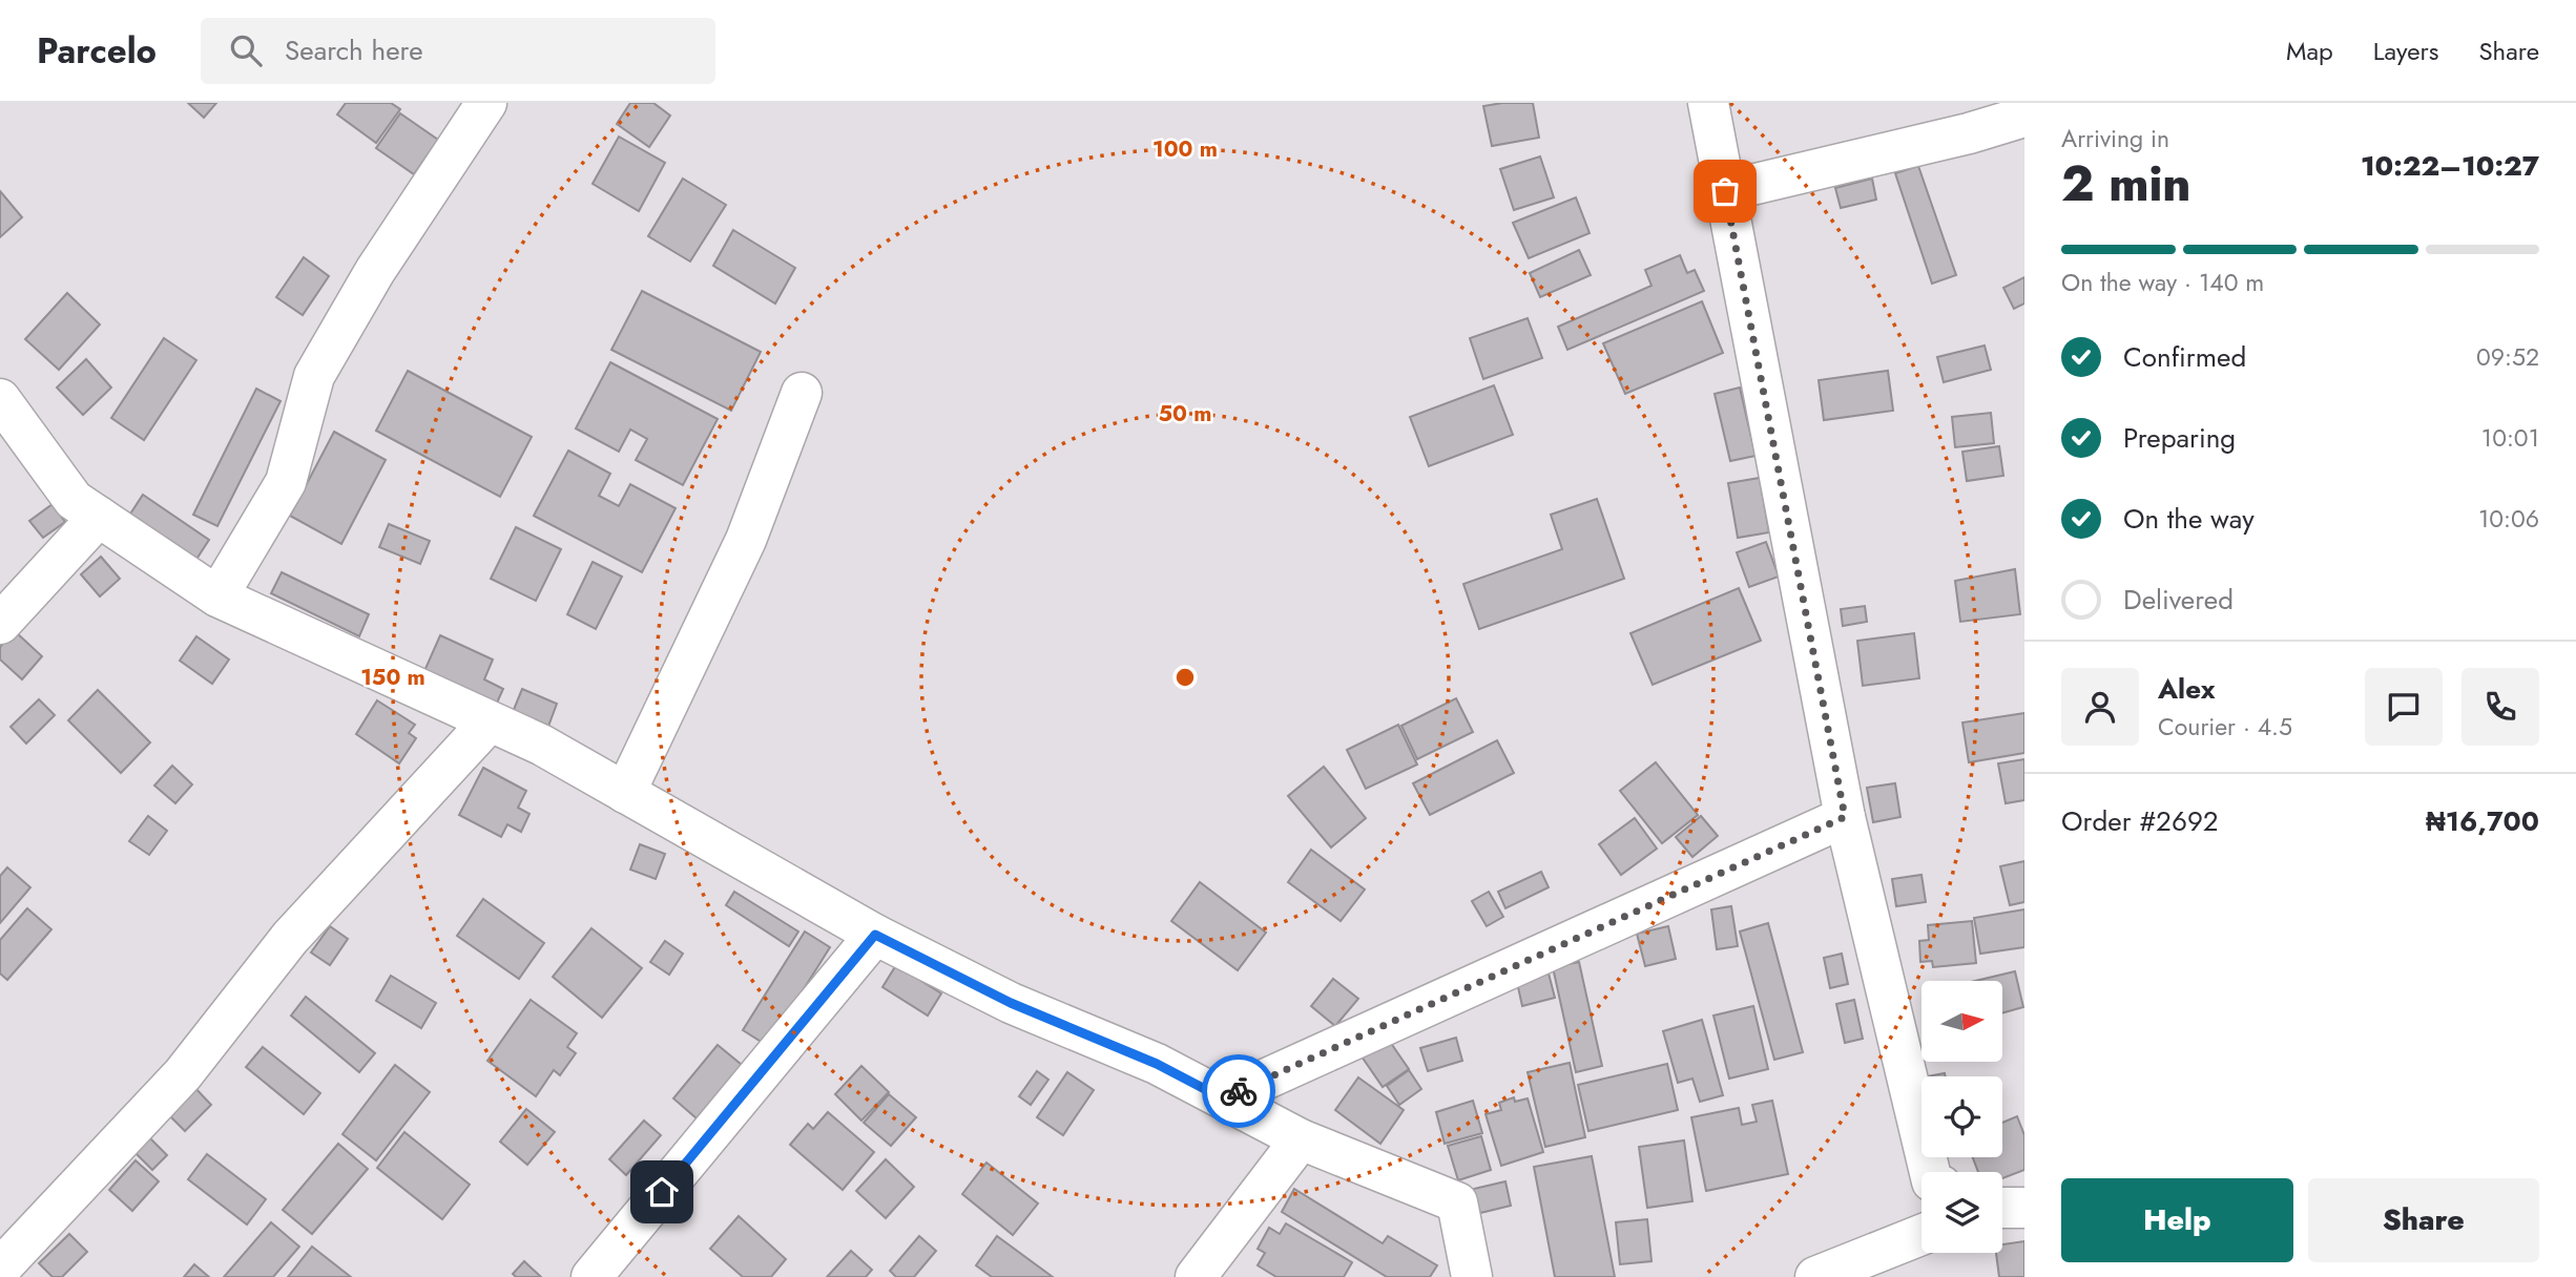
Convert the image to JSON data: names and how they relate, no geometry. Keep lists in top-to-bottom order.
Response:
{
  "north": "right",
  "page": {
    "header": "Parcelo",
    "search": "Search here",
    "nav": ["Map", "Layers", "Share"],
    "heading": ["2 min", "Arriving in", "10:22–10:27"],
    "panel": [
      "Alex",
      "Courier · 4.5",
      "Order #2692",
      "₦16,700"
    ],
    "bar": "On the way · 140 m",
    "list": [
      ["Confirmed", "09:52"],
      ["Preparing", "10:01"],
      ["On the way", "10:06"],
      "Delivered"
    ],
    "buttons": ["Help", "Share"]
  },
  "rings": ["100 m", "50 m", "150 m"]
}
